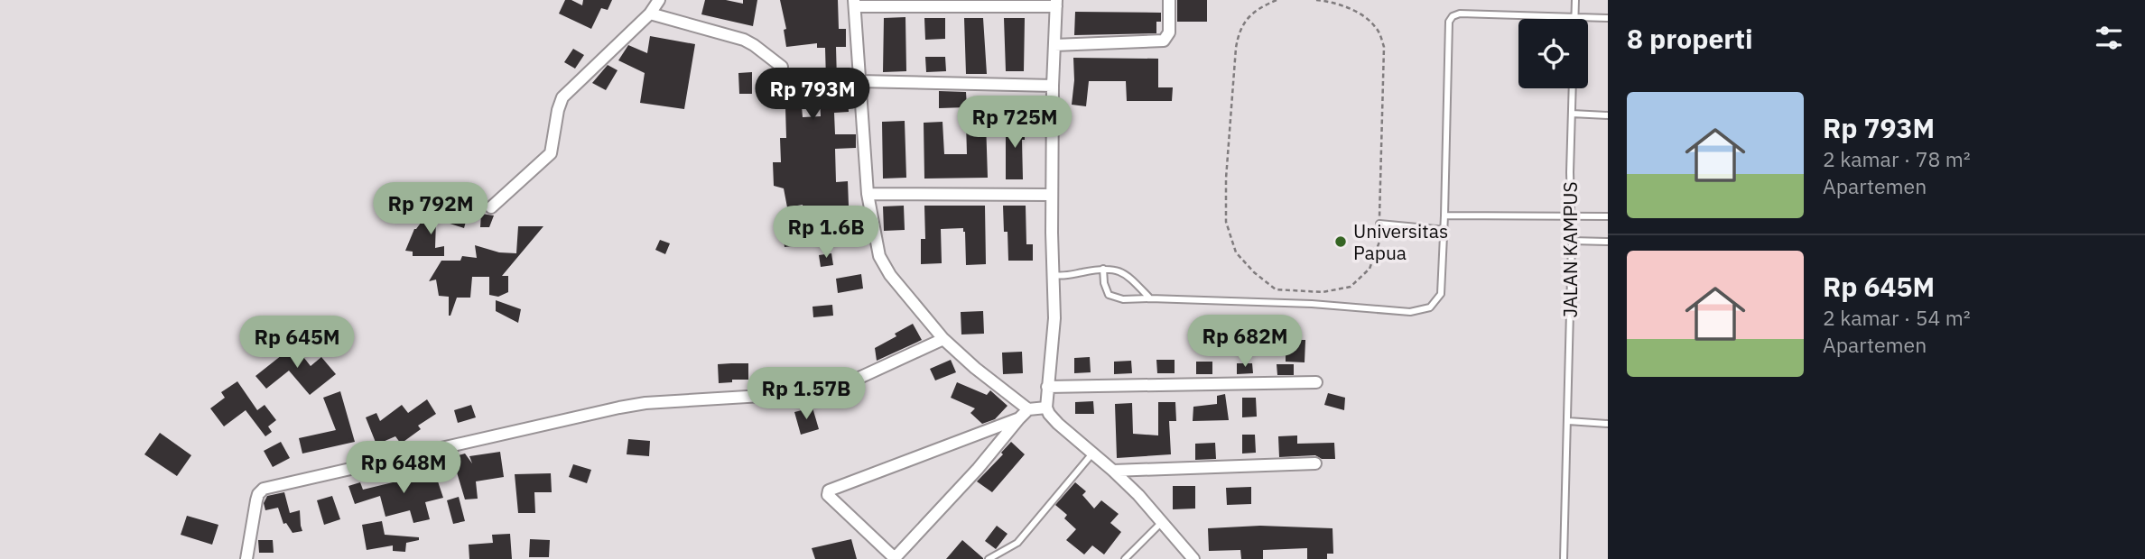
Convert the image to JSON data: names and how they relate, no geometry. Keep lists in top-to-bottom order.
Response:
{
  "streets": {
    "lane": ["JALAN KAMPUS"]
  },
  "places": ["Universitas Papua"],
  "page": {
    "heading": "8 properti",
    "price": [
      "Rp 793M",
      "Rp 725M",
      "Rp 792M",
      "Rp 1.6B",
      "Rp 682M",
      "Rp 645M",
      "Rp 1.57B",
      "Rp 648M"
    ],
    "list": [
      {
        "name": "Rp 793M",
        "note": "2 kamar · 78 m² · Apartemen"
      },
      {
        "name": "Rp 645M",
        "note": "2 kamar · 54 m² · Apartemen"
      }
    ]
  }
}
